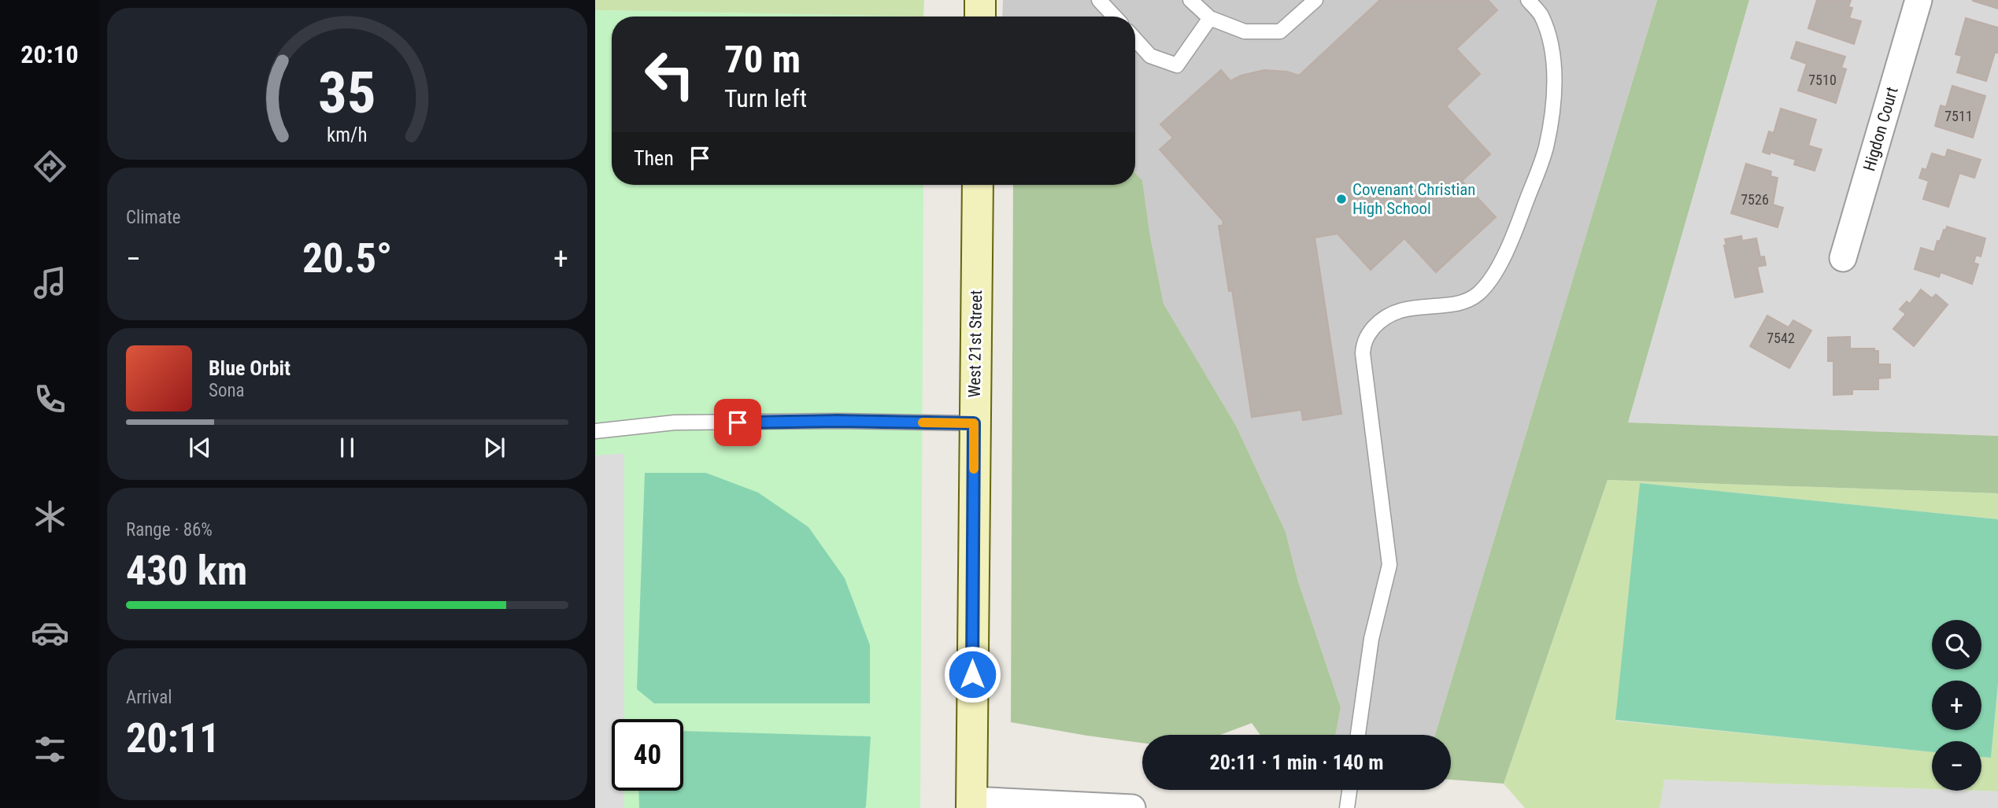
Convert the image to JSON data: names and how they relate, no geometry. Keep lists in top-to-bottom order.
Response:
{
  "streets": {
    "street": ["Higdon Court", "West 21st Street"]
  },
  "places": ["Covenant Christian High School"],
  "house_numbers": [
    "7510",
    "7511",
    "7526",
    "7542"
  ],
  "page": {
    "tabs": "20:10",
    "turn": ["70 m", "Turn left"],
    "then": "Then",
    "tile": [
      "Climate",
      ["Range · 86%", "430 km"],
      ["Arrival", "20:11"]
    ],
    "heat": ["−", "20.5°", "+"],
    "song": ["Blue Orbit", "Sona"],
    "map_buttons": ["+", "−"],
    "limit": "40",
    "trip": "20:11 · 1 min · 140 m",
    "gauge": ["35", "km/h"]
  }
}
